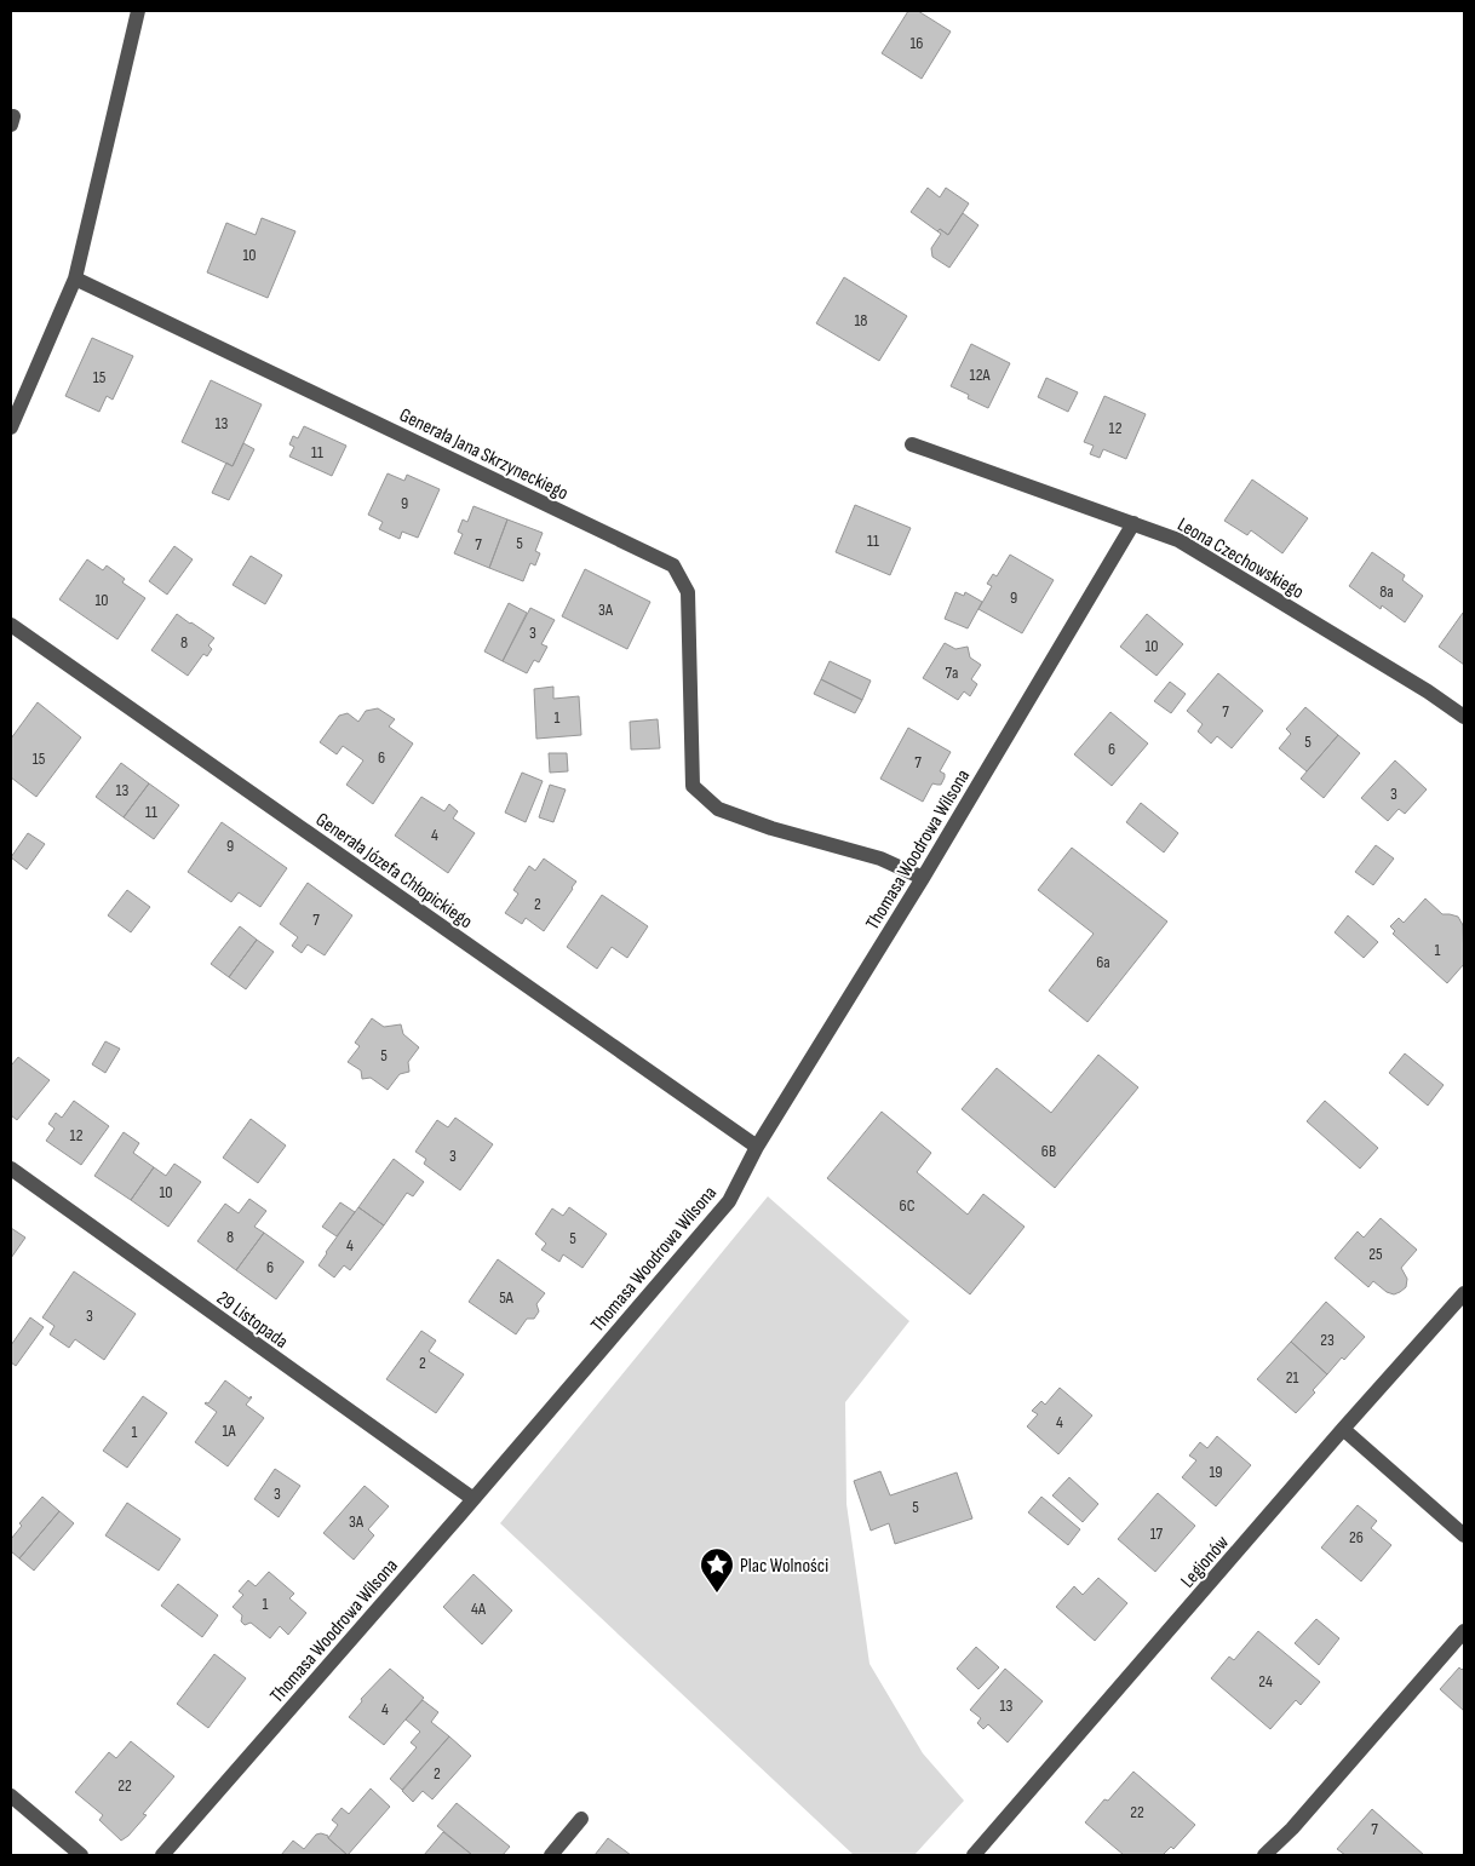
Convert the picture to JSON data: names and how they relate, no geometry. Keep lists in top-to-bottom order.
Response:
{
  "streets": {
    "street": [
      "Generała Jana Skrzyneckiego",
      "Leona Czechowskiego",
      "Thomasa Woodrowa Wilsona",
      "Generała Józefa Chłopickiego",
      "29 Listopada",
      "Legionów"
    ]
  },
  "crossings": [
    ["Generała Jana Skrzyneckiego", "Thomasa Woodrowa Wilsona"],
    ["Leona Czechowskiego", "Thomasa Woodrowa Wilsona"],
    ["Thomasa Woodrowa Wilsona", "Generała Józefa Chłopickiego"],
    ["Thomasa Woodrowa Wilsona", "29 Listopada"]
  ],
  "places": {
    "place": ["Plac Wolności"]
  },
  "house_numbers": [
    "16",
    "10",
    "18",
    "12A",
    "15",
    "13",
    "12",
    "11",
    "9",
    "11",
    "5",
    "7",
    "8a",
    "9",
    "10",
    "3A",
    "3",
    "8",
    "10",
    "7a",
    "7",
    "1",
    "5",
    "6",
    "6",
    "15",
    "7",
    "13",
    "3",
    "11",
    "4",
    "9",
    "2",
    "7",
    "1",
    "6a",
    "5",
    "12",
    "6B",
    "3",
    "10",
    "6C",
    "8",
    "5",
    "4",
    "25",
    "6",
    "5A",
    "3",
    "23",
    "2",
    "21",
    "4",
    "1A",
    "1",
    "19",
    "3",
    "5",
    "3A",
    "17",
    "26",
    "1",
    "4A",
    "24",
    "13",
    "4",
    "2",
    "22",
    "22",
    "7"
  ]
}
